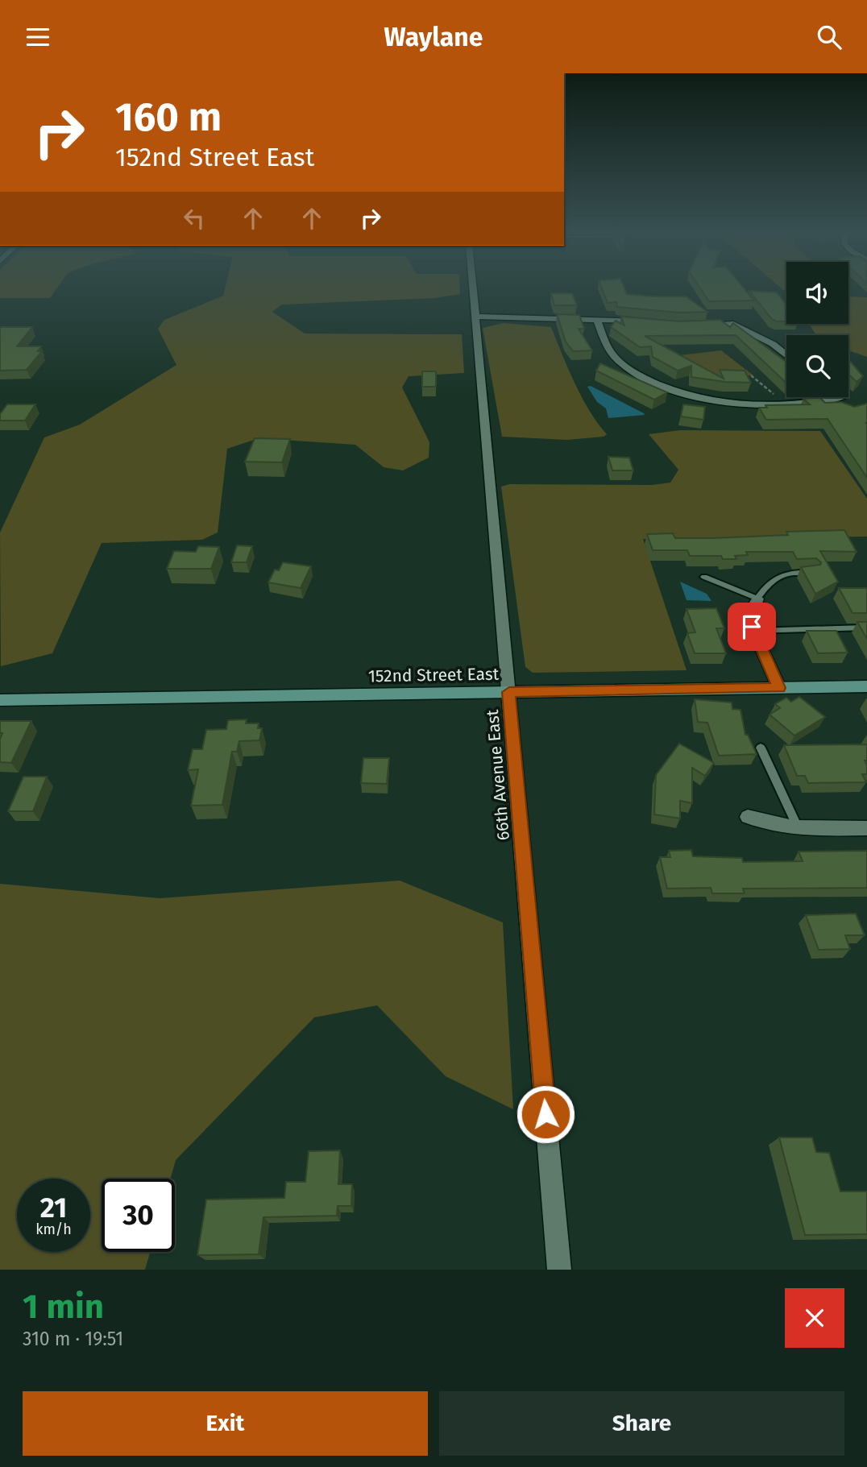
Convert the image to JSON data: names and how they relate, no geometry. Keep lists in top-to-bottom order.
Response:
{
  "streets": {
    "street": ["152nd Street East", "66th Avenue East"]
  },
  "crossings": [
    ["152nd Street East", "66th Avenue East"]
  ],
  "page": {
    "header": "Waylane",
    "turn": ["160 m", "152nd Street East"],
    "speed": "21 km/h",
    "limit": "30",
    "heading": ["1 min", "310 m · 19:51"],
    "buttons": ["Exit", "Share"]
  }
}
